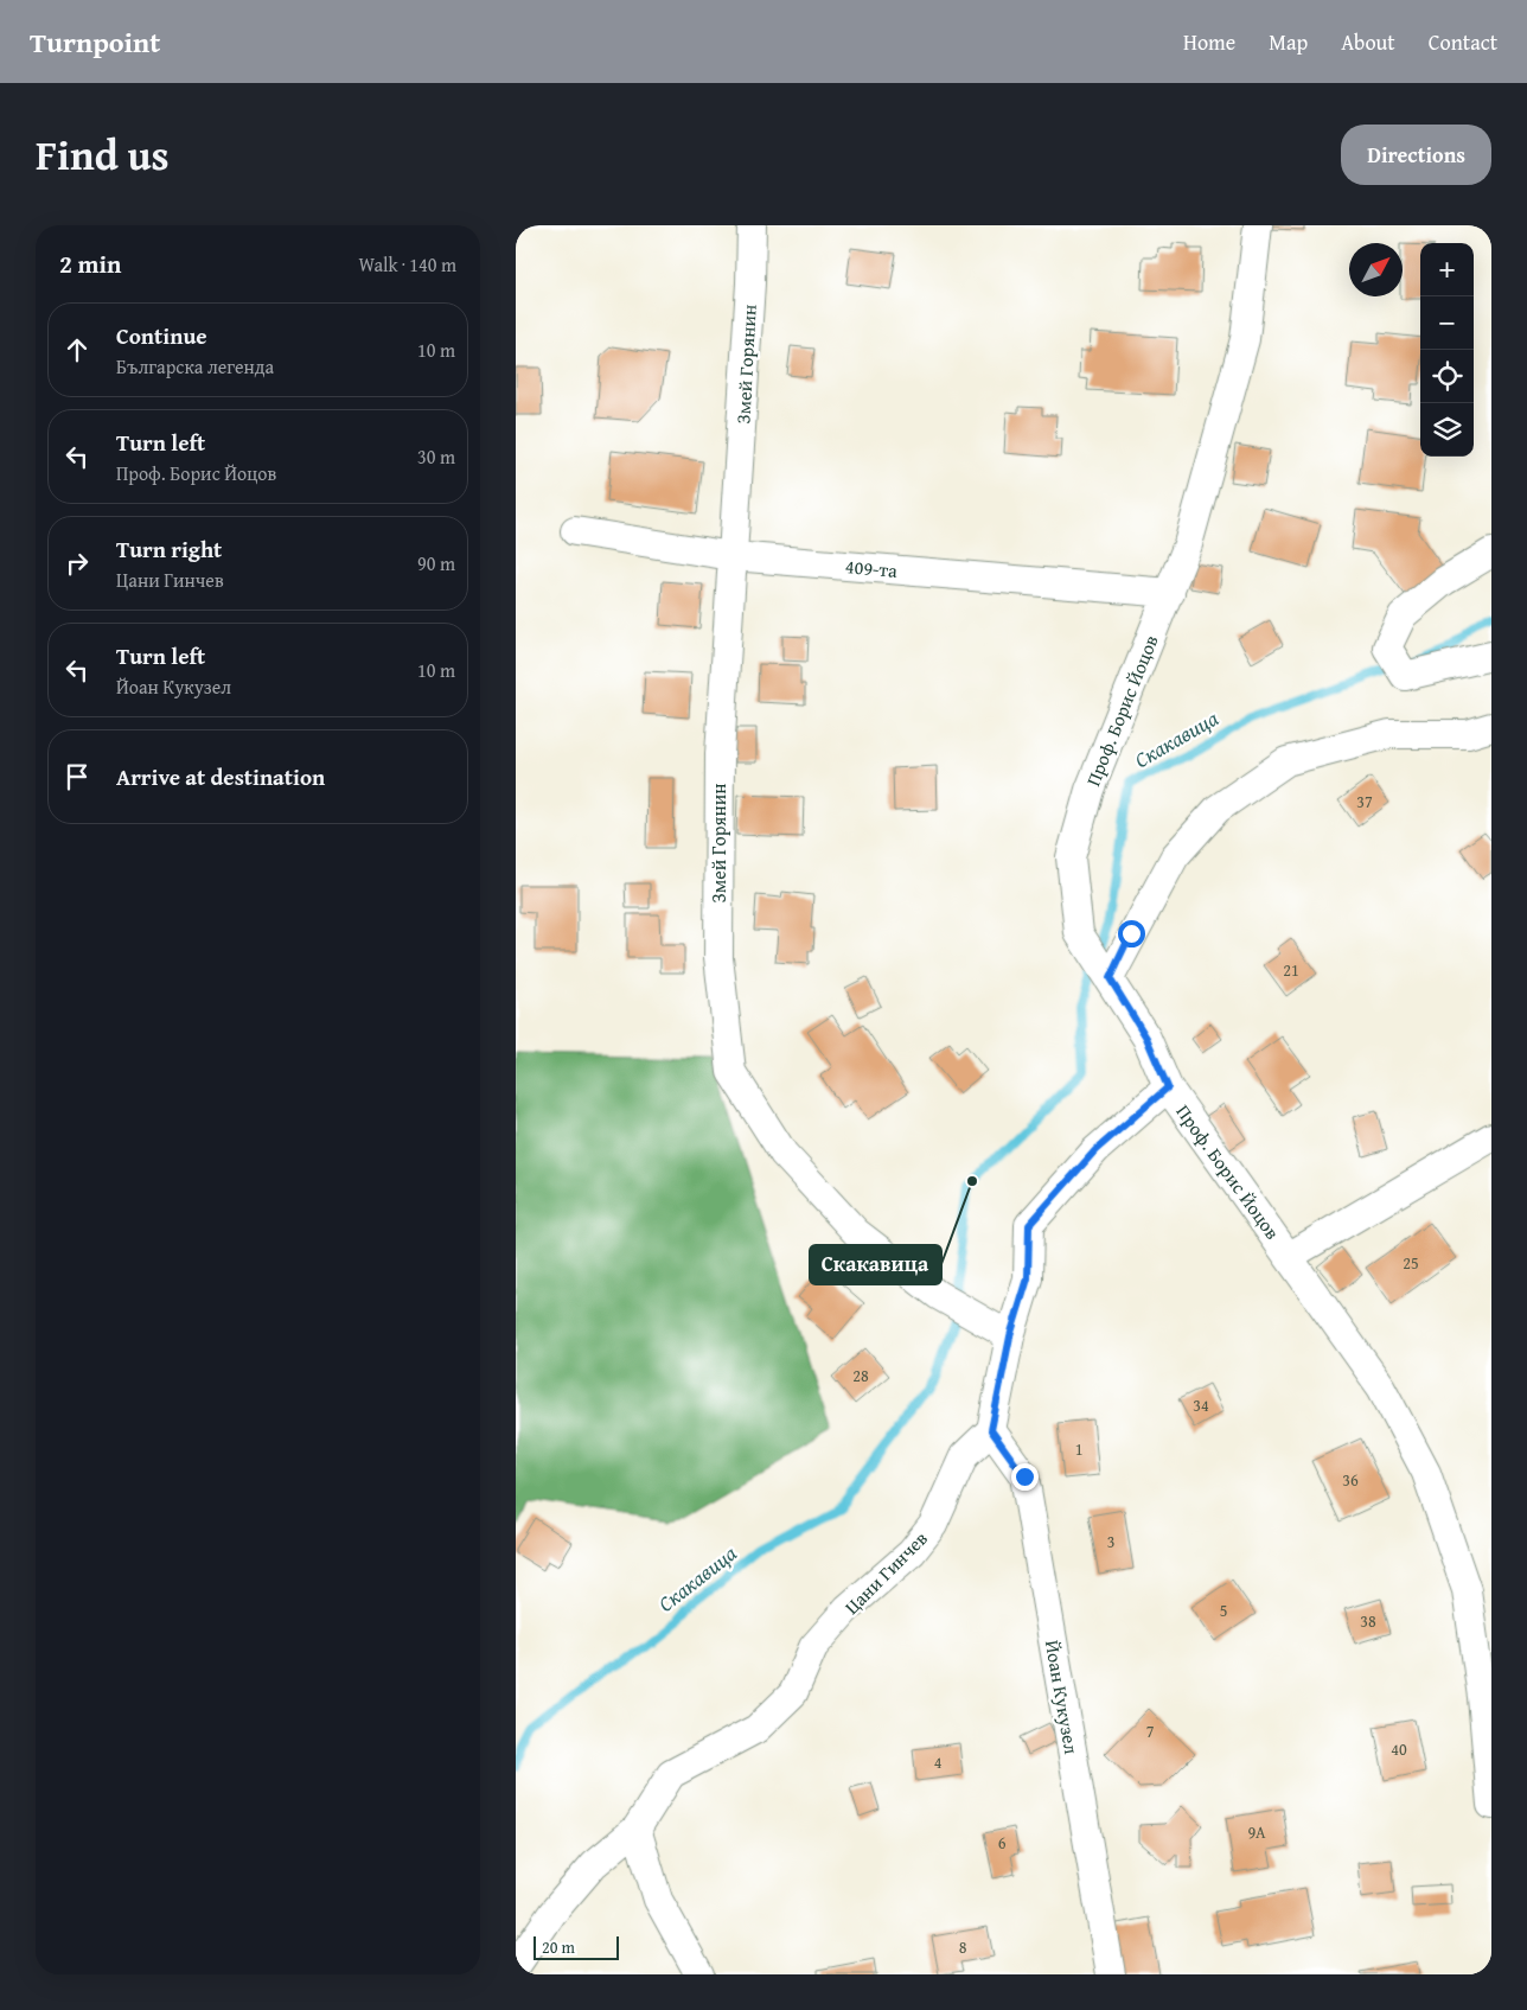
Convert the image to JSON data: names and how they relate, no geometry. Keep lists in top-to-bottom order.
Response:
{
  "streets": {
    "street": [
      "Змей Горянин",
      "409-та",
      "Проф. Борис Йоцов",
      "Цани Гинчев",
      "Йоан Кукузел"
    ]
  },
  "crossings": [
    ["Змей Горянин", "409-та"],
    ["409-та", "Проф. Борис Йоцов"],
    ["Цани Гинчев", "Йоан Кукузел"]
  ],
  "water": ["Скакавица"],
  "places": ["Скакавица"],
  "house_numbers": [
    "37",
    "21",
    "25",
    "28",
    "34",
    "1",
    "36",
    "3",
    "5",
    "38",
    "7",
    "40",
    "4",
    "9А",
    "6",
    "8"
  ],
  "scale_bar": "20 m",
  "north": "top right",
  "page": {
    "header": "Turnpoint",
    "nav": [
      "Home",
      "Map",
      "About",
      "Contact"
    ],
    "title": "Find us",
    "buttons": "Directions",
    "heading": ["2 min", "Walk · 140 m"],
    "map_buttons": ["+", "−"],
    "list": [
      ["Continue", "Българска легенда", "10 m"],
      ["Turn left", "Проф. Борис Йоцов", "30 m"],
      ["Turn right", "Цани Гинчев", "90 m"],
      ["Turn left", "Йоан Кукузел", "10 m"],
      "Arrive at destination"
    ],
    "scale": "20 m"
  }
}
